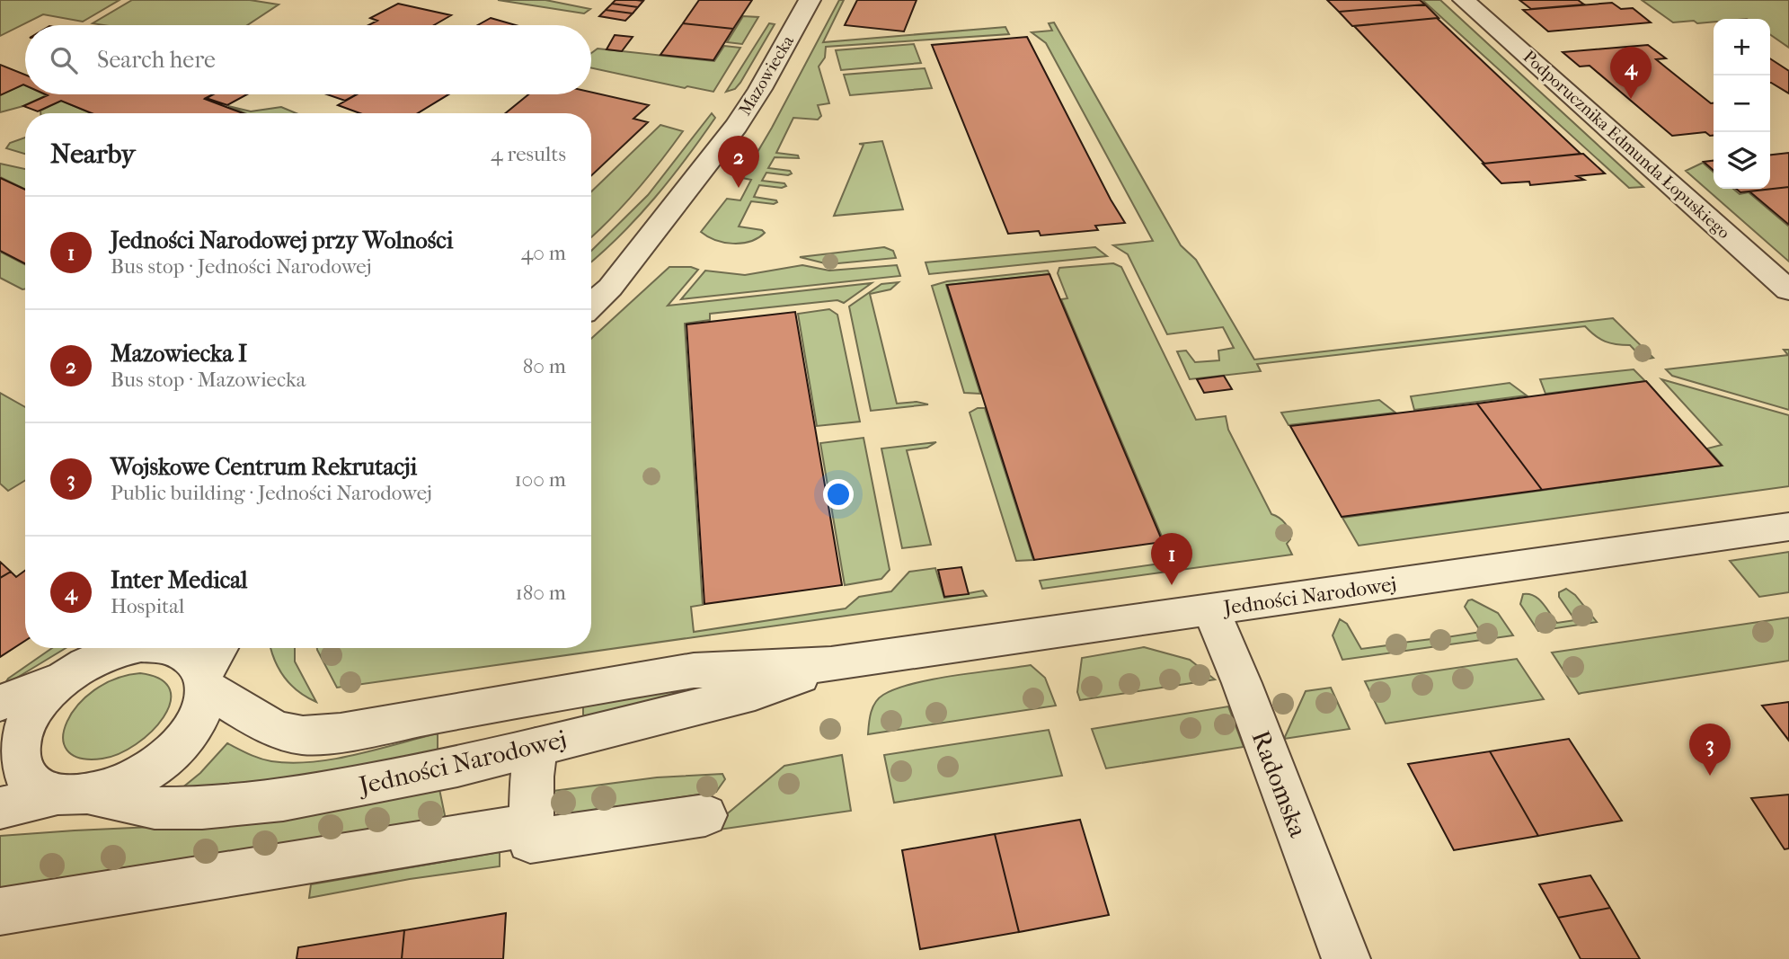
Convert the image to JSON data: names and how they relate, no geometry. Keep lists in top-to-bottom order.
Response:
{
  "streets": {
    "street": [
      "Mazowiecka",
      "Podporucznika Edmunda Łopuskiego",
      "Jedności Narodowej",
      "Radomska"
    ]
  },
  "crossings": [
    ["Jedności Narodowej", "Radomska"]
  ],
  "page": {
    "map_buttons": ["+", "−"],
    "search": "Search here",
    "pins": [
      "4",
      "2",
      "1",
      "3"
    ],
    "heading": ["Nearby", "4 results"],
    "list": [
      {
        "mark": "1",
        "name": "Jedności Narodowej przy Wolności",
        "note": "Bus stop · Jedności Narodowej",
        "value": "40 m"
      },
      {
        "mark": "2",
        "name": "Mazowiecka I",
        "note": "Bus stop · Mazowiecka",
        "value": "80 m"
      },
      {
        "mark": "3",
        "name": "Wojskowe Centrum Rekrutacji",
        "note": "Public building · Jedności Narodowej",
        "value": "100 m"
      },
      {
        "mark": "4",
        "name": "Inter Medical",
        "note": "Hospital",
        "value": "180 m"
      }
    ]
  }
}
